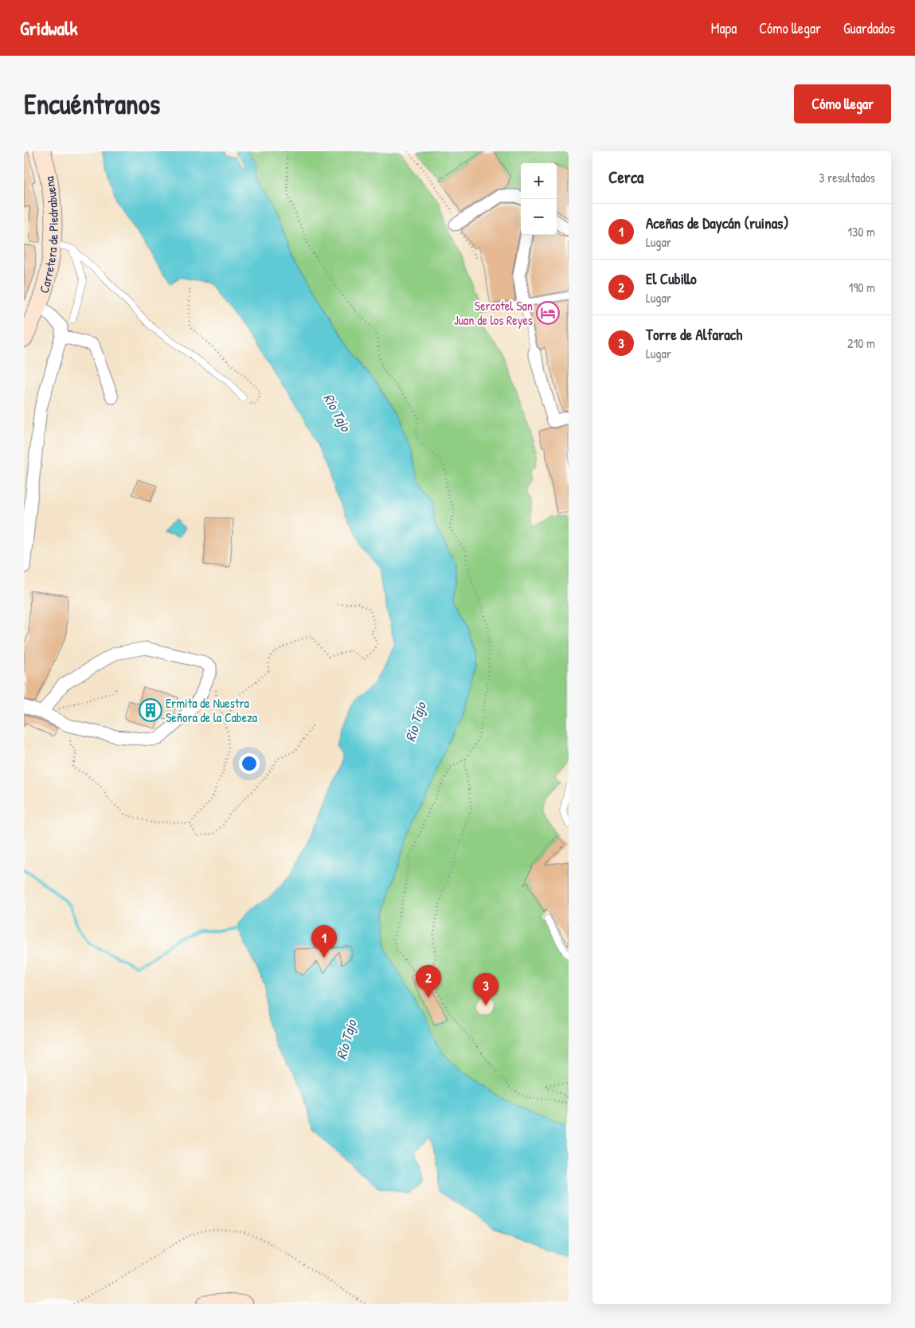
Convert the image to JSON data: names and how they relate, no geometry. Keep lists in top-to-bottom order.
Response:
{
  "streets": {
    "main road": ["Carretera de Piedrabuena"]
  },
  "water": ["Río Tajo"],
  "places": {
    "hotel": ["Sercotel San Juan de los Reyes"],
    "building": ["Ermita de Nuestra Señora de la Cabeza"]
  },
  "page": {
    "header": "Gridwalk",
    "nav": ["Mapa", "Cómo llegar", "Guardados"],
    "buttons": "Cómo llegar",
    "title": "Encuéntranos",
    "heading": ["Cerca", "3 resultados"],
    "map_buttons": ["+", "−"],
    "list": [
      {
        "mark": "1",
        "name": "Aceñas de Daycán (ruinas)",
        "note": "Lugar",
        "value": "130 m"
      },
      {
        "mark": "2",
        "name": "El Cubillo",
        "note": "Lugar",
        "value": "190 m"
      },
      {
        "mark": "3",
        "name": "Torre de Alfarach",
        "note": "Lugar",
        "value": "210 m"
      }
    ],
    "pins": ["1", "2", "3"]
  }
}
